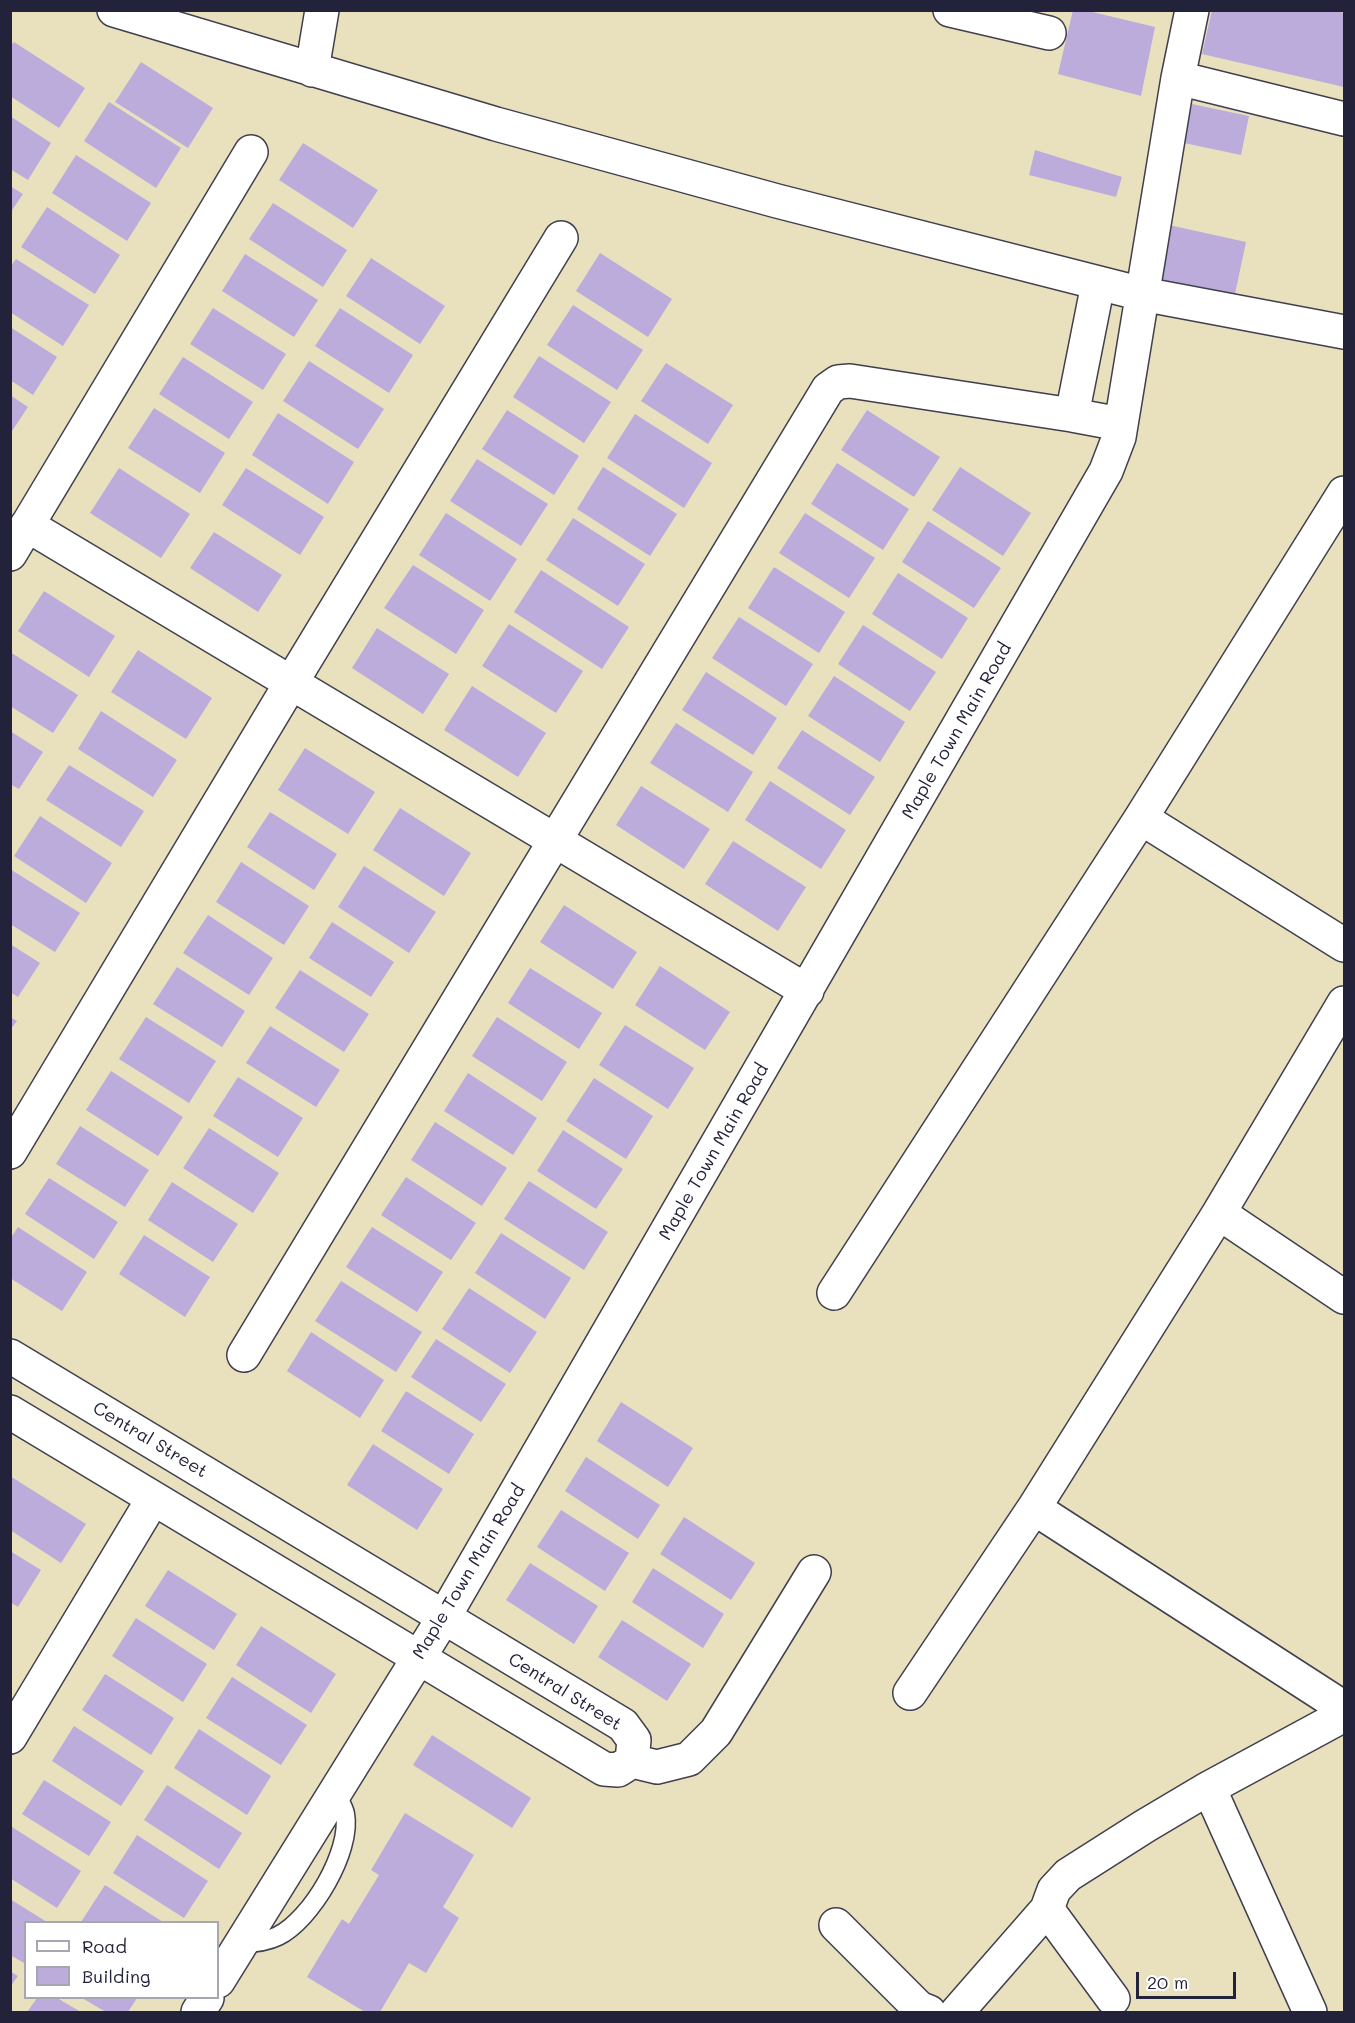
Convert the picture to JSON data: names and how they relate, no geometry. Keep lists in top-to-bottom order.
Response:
{
  "streets": {
    "street": ["Maple Town Main Road", "Central Street"]
  },
  "crossings": [
    ["Maple Town Main Road", "Central Street"]
  ],
  "legend": ["Road", "Building"],
  "scale_bar": "20 m"
}
